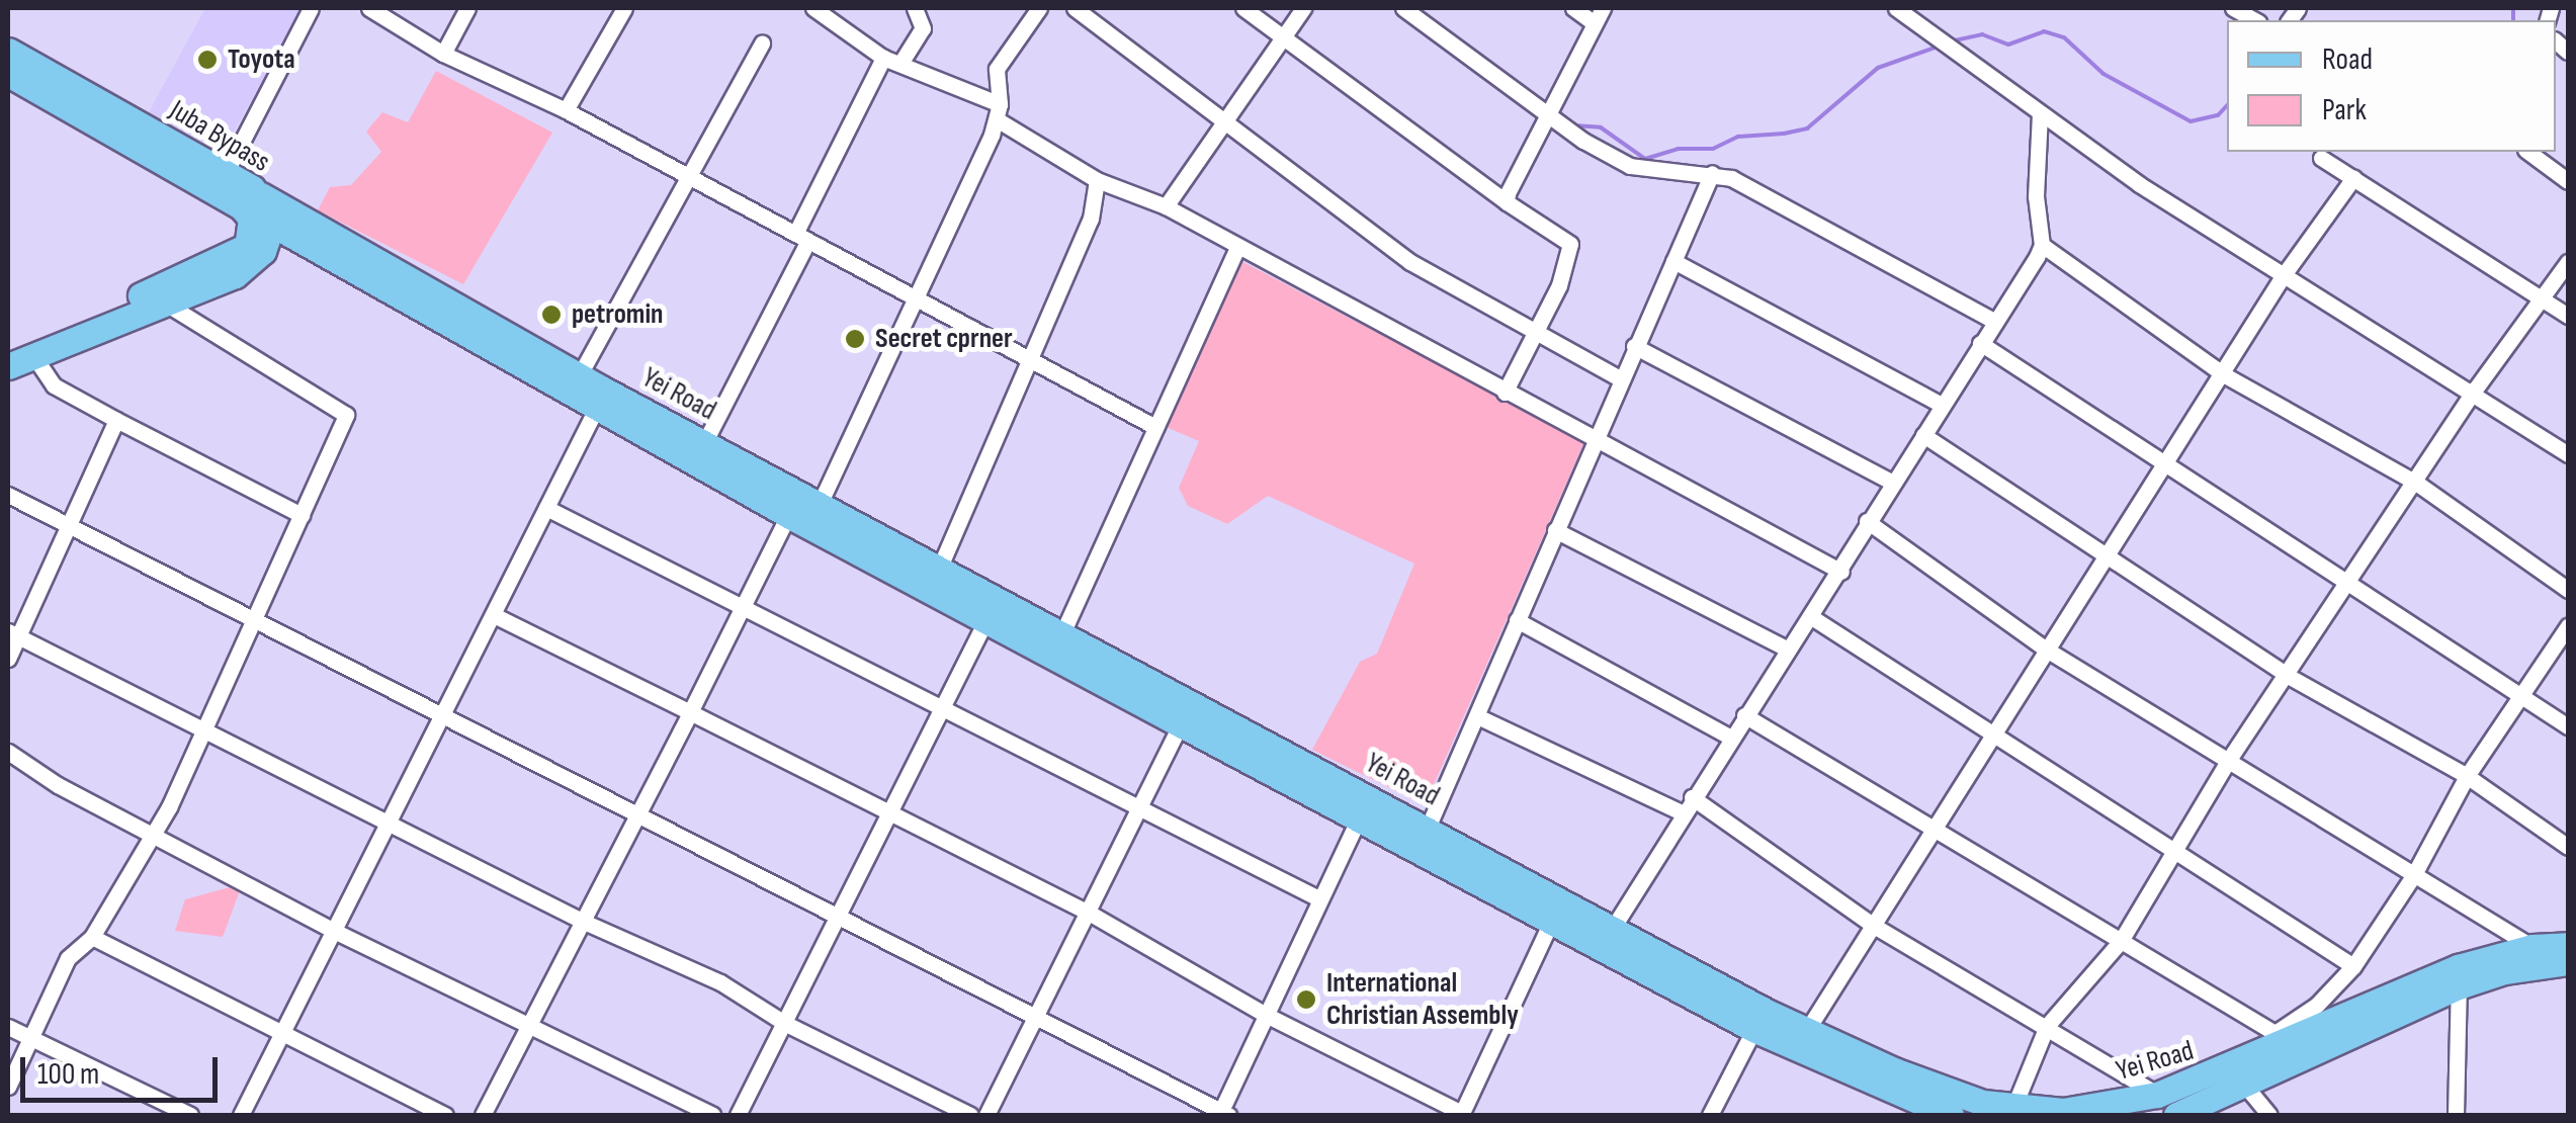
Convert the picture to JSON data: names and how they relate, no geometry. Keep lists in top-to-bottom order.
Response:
{
  "streets": {
    "main road": ["Juba Bypass", "Yei Road"]
  },
  "crossings": [
    ["Juba Bypass", "Yei Road"]
  ],
  "places": [
    "Toyota",
    "petromin",
    "Secret cprner",
    "International Christian Assembly"
  ],
  "legend": ["Road", "Park"],
  "scale_bar": "100 m"
}
